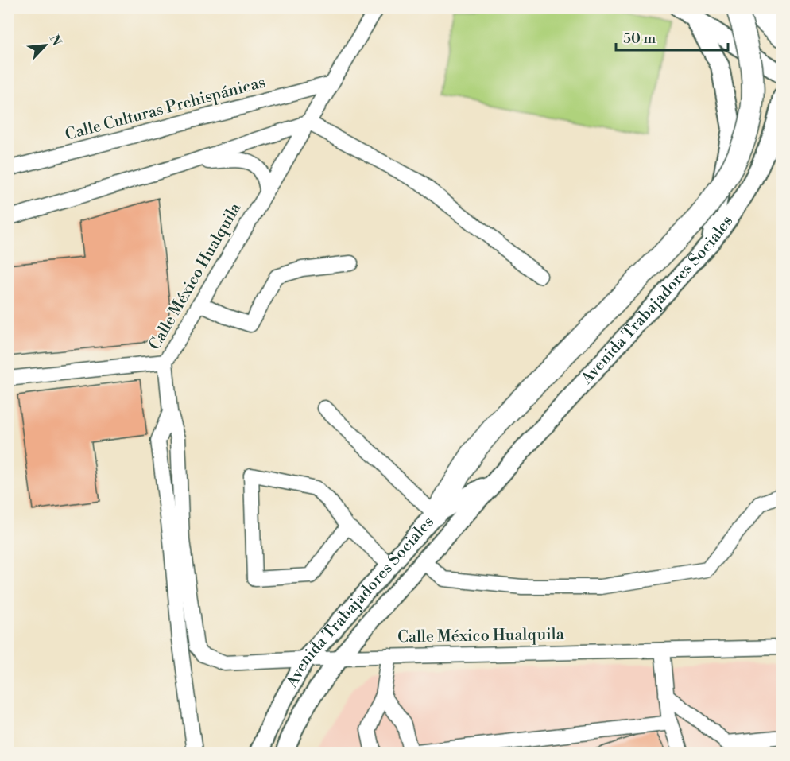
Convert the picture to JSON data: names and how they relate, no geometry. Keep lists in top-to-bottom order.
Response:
{
  "streets": {
    "main road": ["Avenida Trabajadores Sociales"],
    "street": ["Calle Culturas Prehispánicas", "Calle México Hualquila"]
  },
  "crossings": [
    ["Calle Culturas Prehispánicas", "Calle México Hualquila"],
    ["Calle México Hualquila", "Avenida Trabajadores Sociales"]
  ],
  "scale_bar": "50 m",
  "north": "top right"
}
